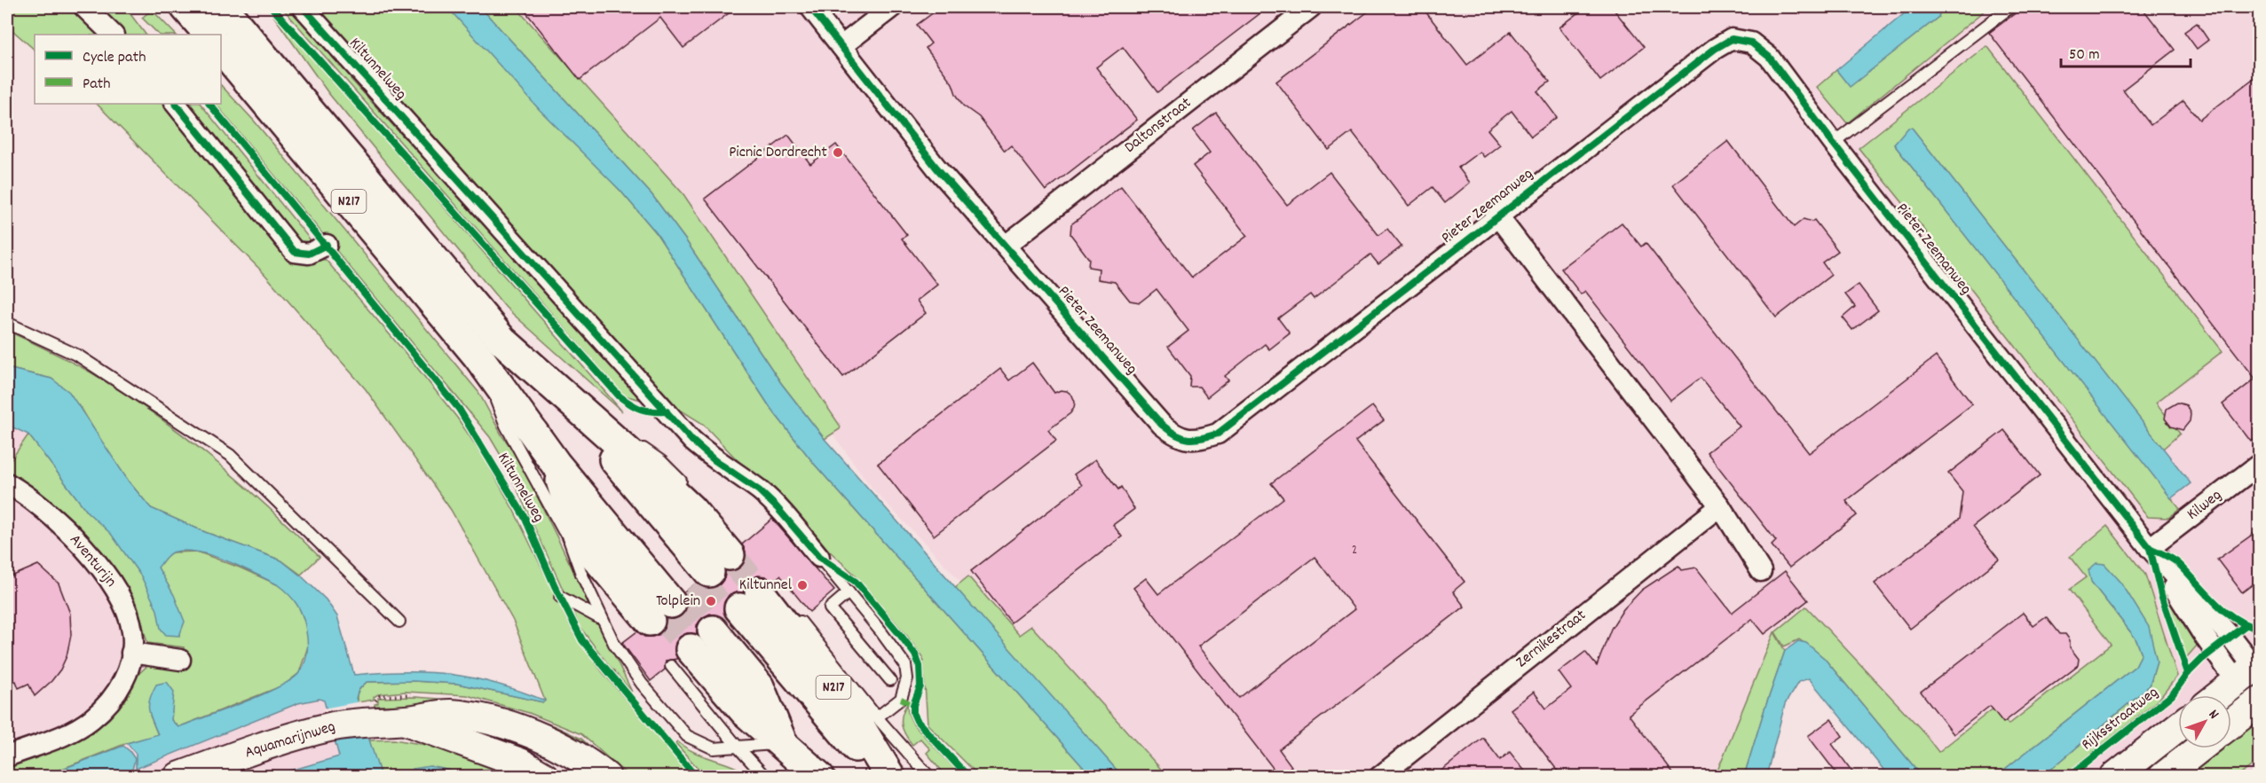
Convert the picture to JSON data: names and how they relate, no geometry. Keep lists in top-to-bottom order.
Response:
{
  "streets": {
    "main road": ["Kiltunnelweg", "N217"],
    "street": [
      "Daltonstraat",
      "Pieter Zeemanweg",
      "Kilweg",
      "Aventurijn",
      "Zernikestraat",
      "Aquamarijnweg"
    ],
    "cycle path": ["Rijksstraatweg"]
  },
  "crossings": [
    ["Kiltunnelweg", "N217"],
    ["Daltonstraat", "Pieter Zeemanweg"],
    ["Pieter Zeemanweg", "Kilweg"]
  ],
  "places": ["Picnic Dordrecht", "Kiltunnel", "Tolplein"],
  "house_numbers": ["2"],
  "legend": ["Cycle path", "Path"],
  "scale_bar": "50 m",
  "north": "top right"
}
